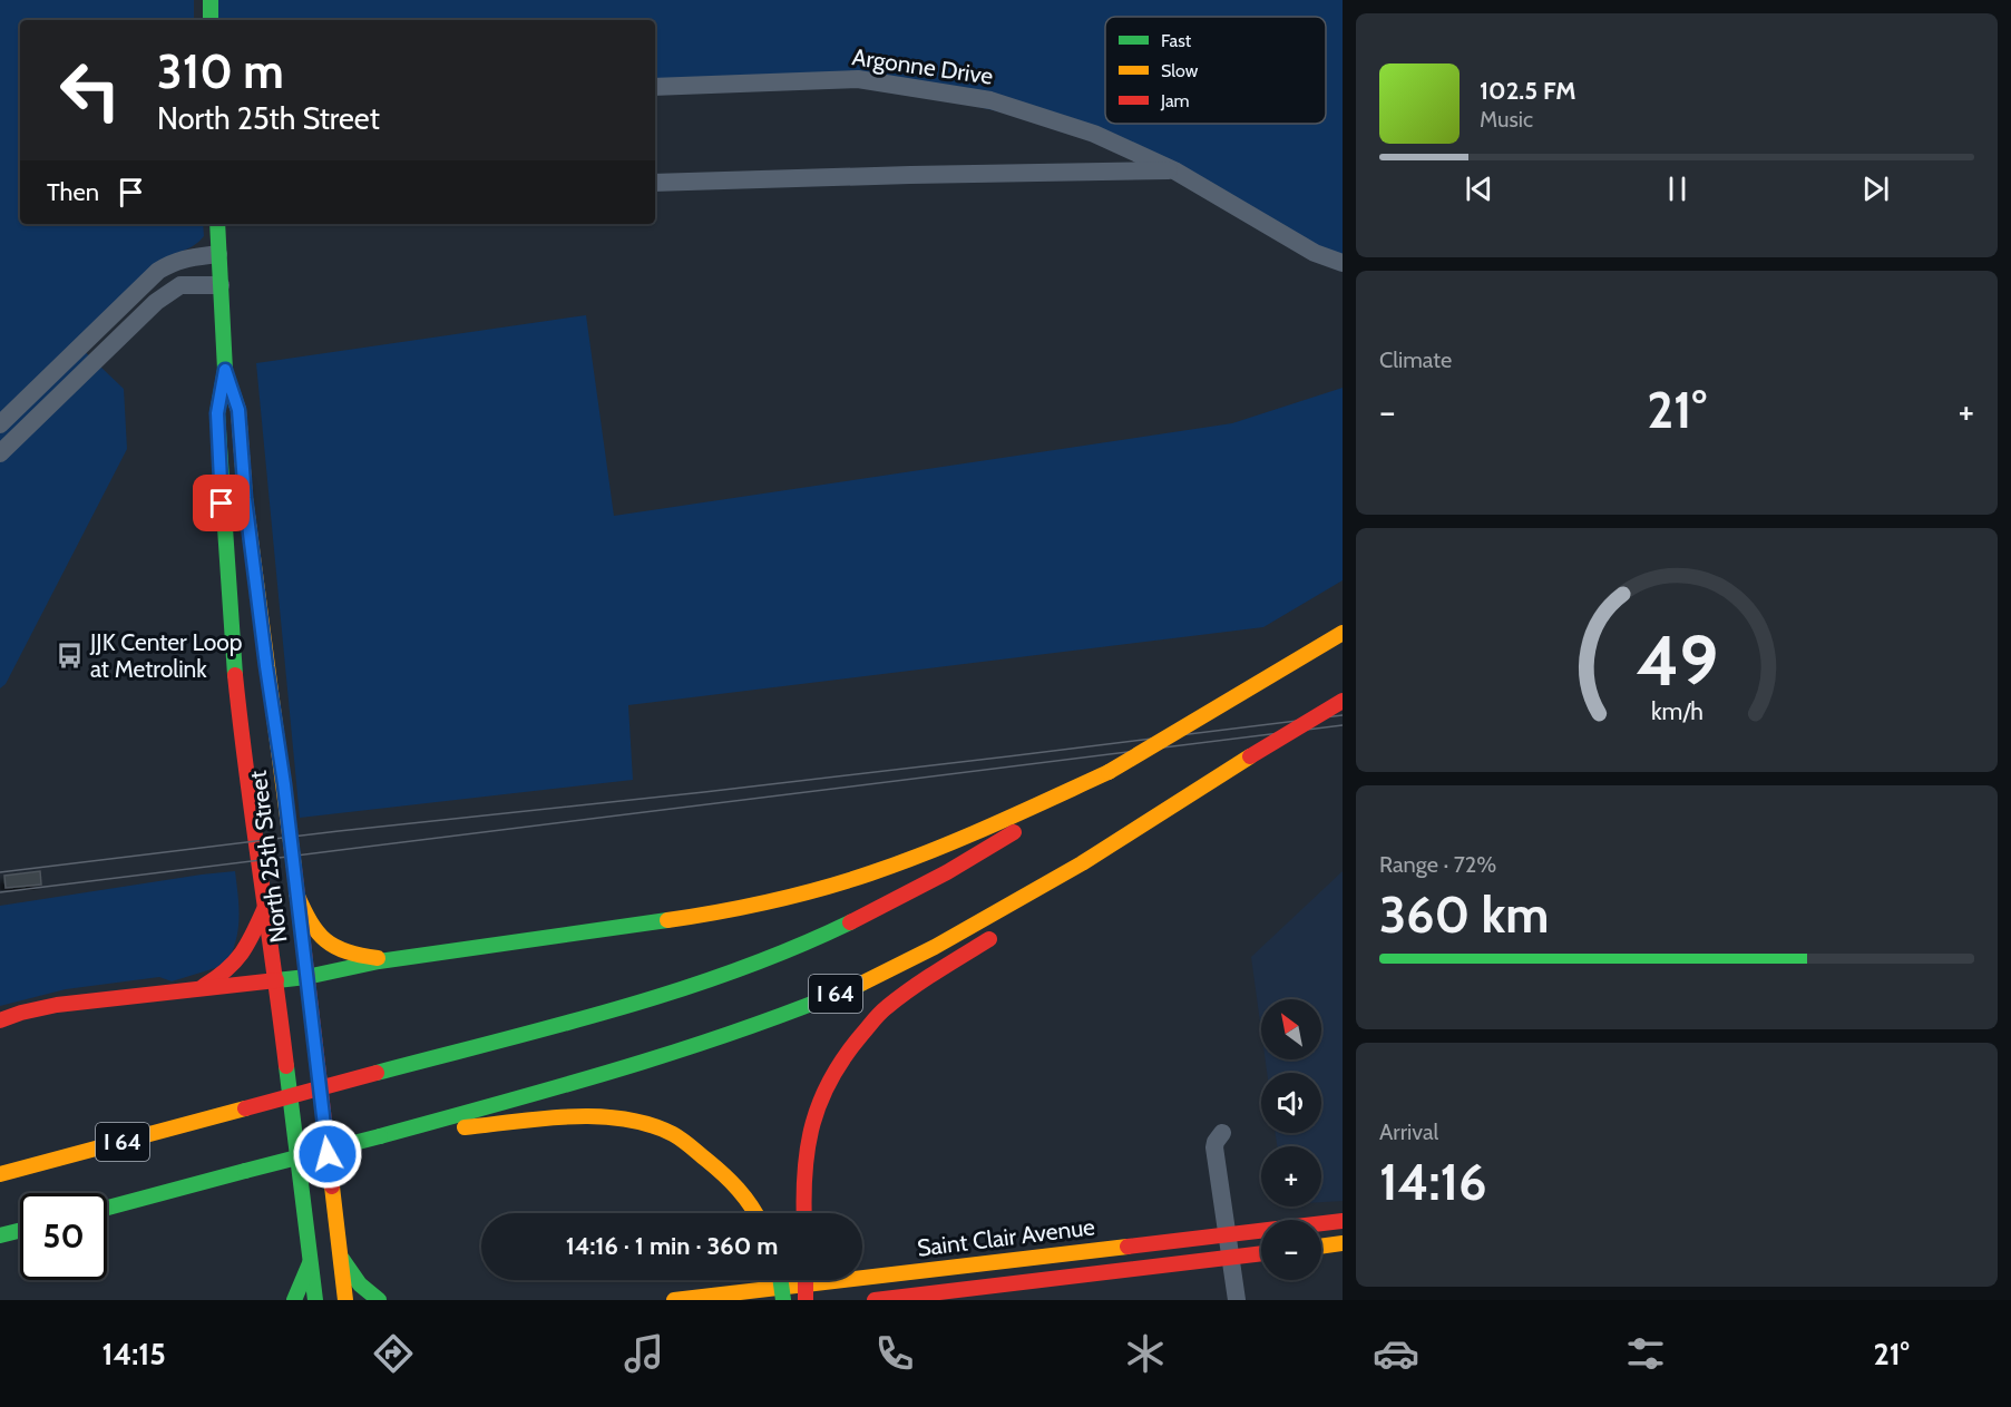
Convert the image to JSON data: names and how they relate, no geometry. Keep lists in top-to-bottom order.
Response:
{
  "streets": {
    "main road": ["North 25th Street", "I 64", "Saint Clair Avenue"],
    "street": ["Argonne Drive"]
  },
  "places": {
    "bus stop": ["JJK Center Loop at Metrolink"]
  },
  "legend": ["Fast", "Slow", "Jam"],
  "north": "top left",
  "page": {
    "turn": ["310 m", "North 25th Street"],
    "song": ["102.5 FM", "Music"],
    "then": "Then",
    "tile": [
      "Climate",
      ["Range · 72%", "360 km"],
      ["Arrival", "14:16"]
    ],
    "heat": ["−", "21°", "+"],
    "map_buttons": ["+", "−"],
    "limit": "50",
    "trip": "14:16 · 1 min · 360 m",
    "tabs": ["14:15", "21°"],
    "gauge": ["49", "km/h"]
  }
}
